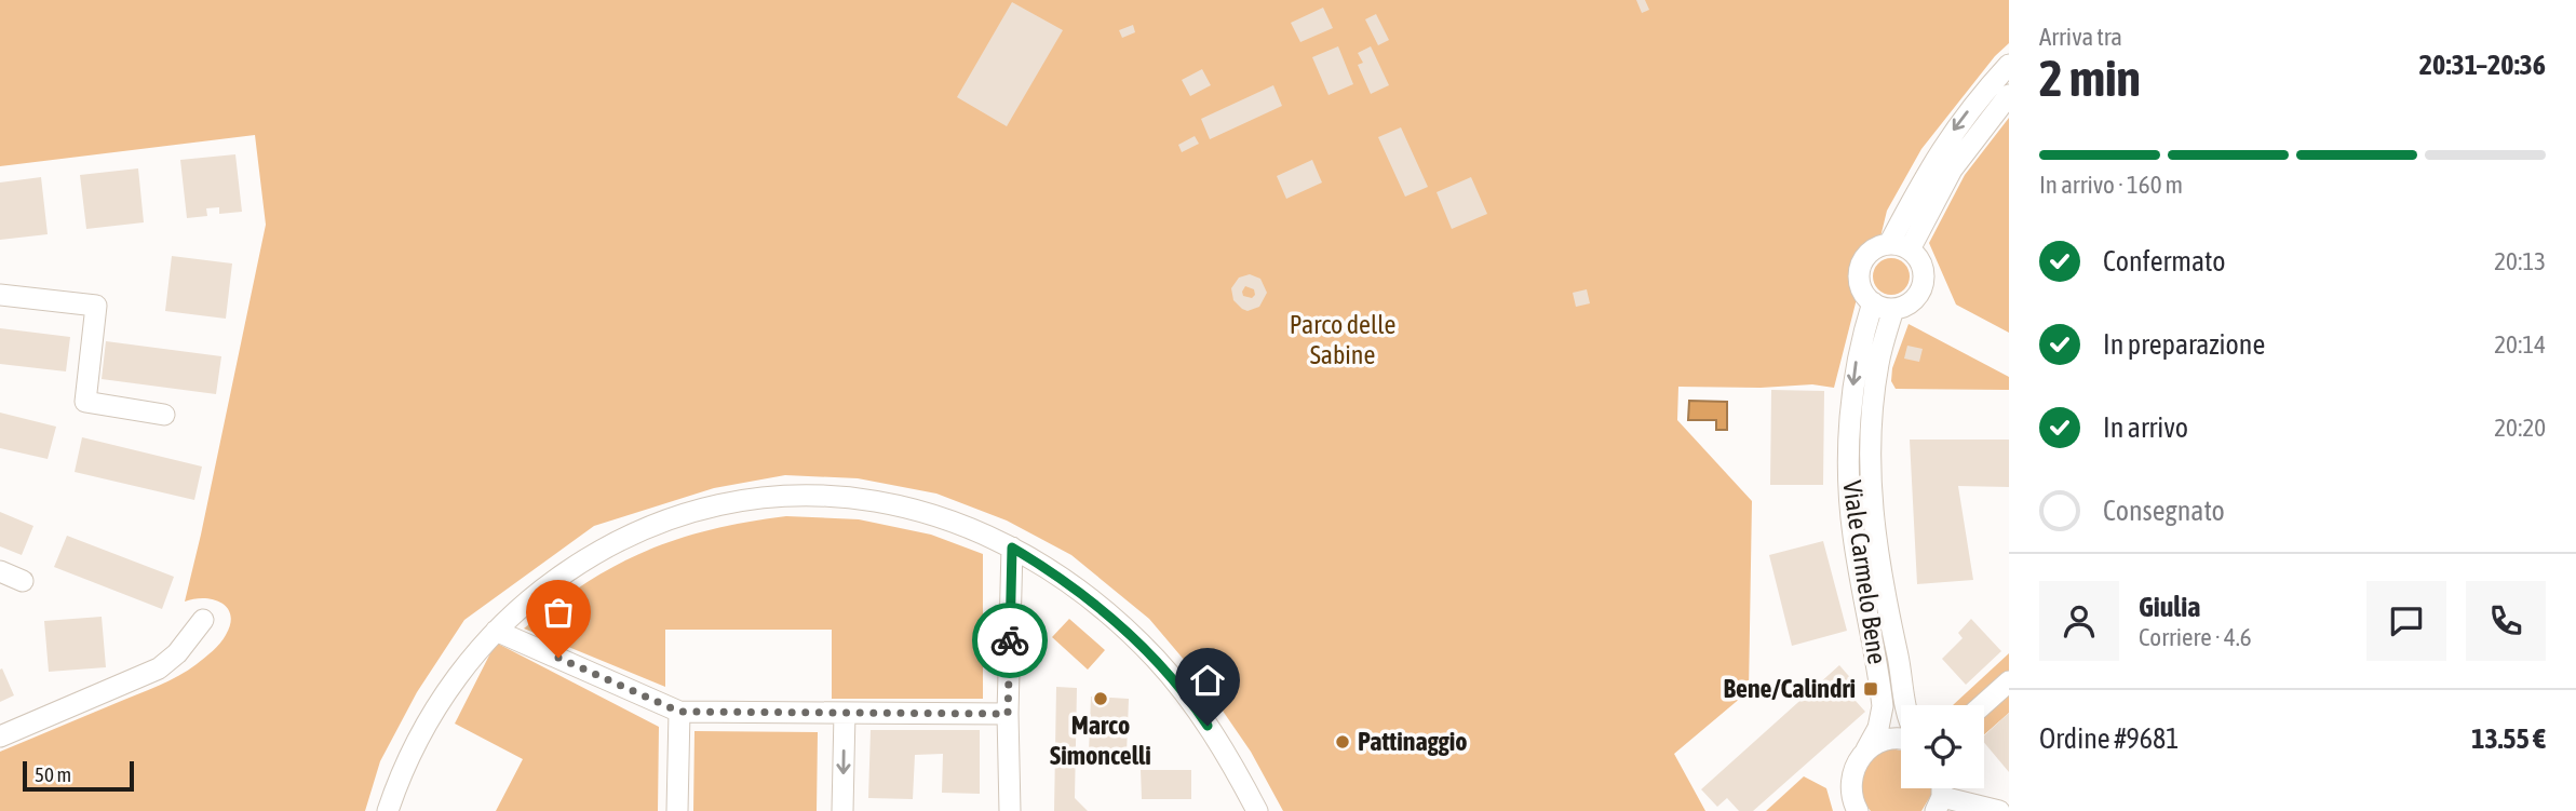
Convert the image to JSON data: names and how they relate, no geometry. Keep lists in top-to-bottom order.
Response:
{
  "streets": {
    "street": ["Viale Carmelo Bene"]
  },
  "parks": ["Parco delle Sabine"],
  "places": {
    "transit": ["Bene/Calindri"],
    "other": ["Marco Simoncelli", "Pattinaggio"]
  },
  "scale_bar": "50 m",
  "page": {
    "heading": ["2 min", "Arriva tra", "20:31–20:36"],
    "panel": [
      "Giulia",
      "Corriere · 4.6",
      "Ordine #9681",
      "13.55 €"
    ],
    "bar": "In arrivo · 160 m",
    "list": [
      ["Confermato", "20:13"],
      ["In preparazione", "20:14"],
      ["In arrivo", "20:20"],
      "Consegnato"
    ],
    "scale": "50 m"
  }
}
